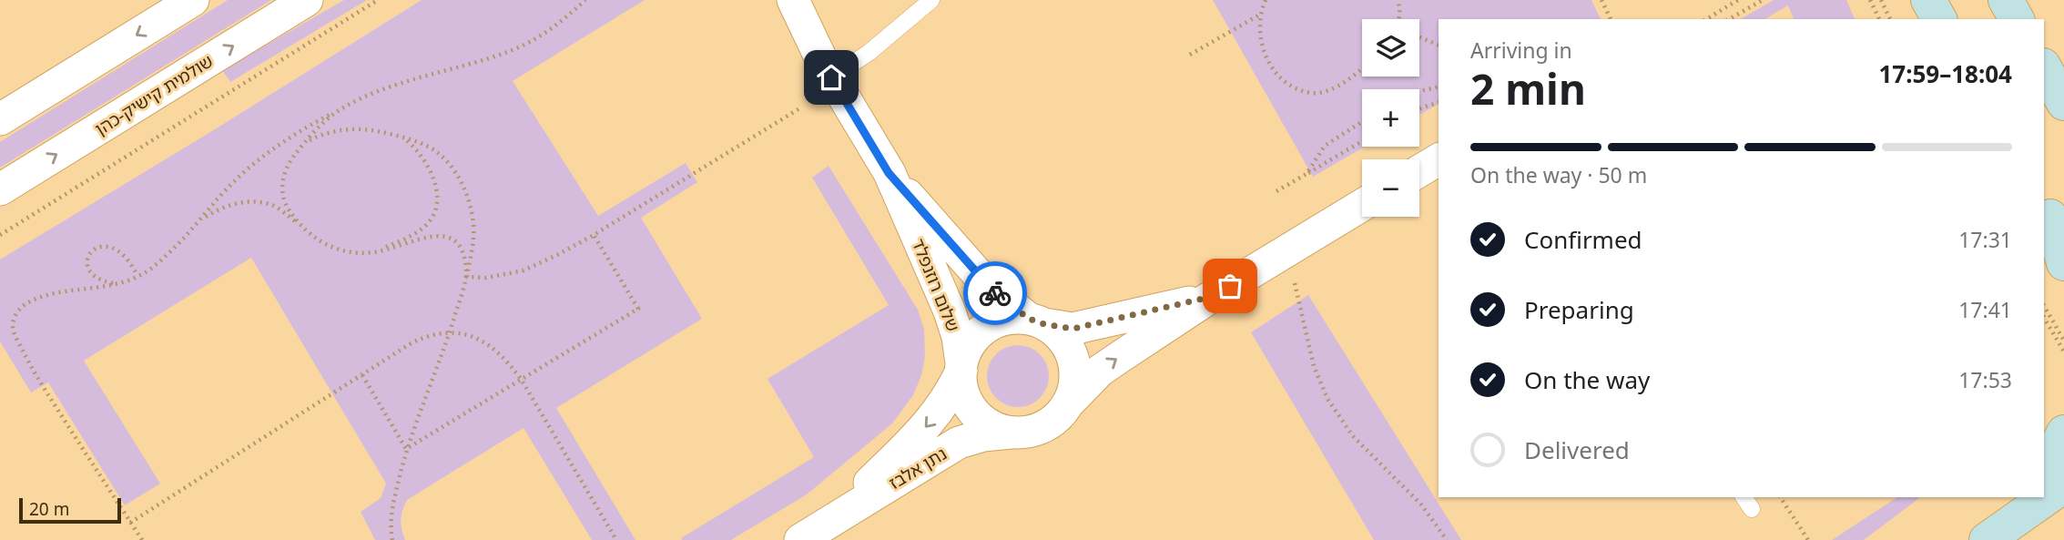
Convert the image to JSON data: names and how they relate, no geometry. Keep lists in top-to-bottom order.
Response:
{
  "streets": {
    "street": ["שולמית קישיק-כהן", "שלום רוזנפלד", "נתן אלבז"]
  },
  "crossings": [
    ["שלום רוזנפלד", "נתן אלבז"]
  ],
  "scale_bar": "20 m",
  "page": {
    "map_buttons": ["+", "−"],
    "heading": ["2 min", "Arriving in", "17:59–18:04"],
    "bar": "On the way · 50 m",
    "list": [
      ["Confirmed", "17:31"],
      ["Preparing", "17:41"],
      ["On the way", "17:53"],
      "Delivered"
    ],
    "scale": "20 m"
  }
}
